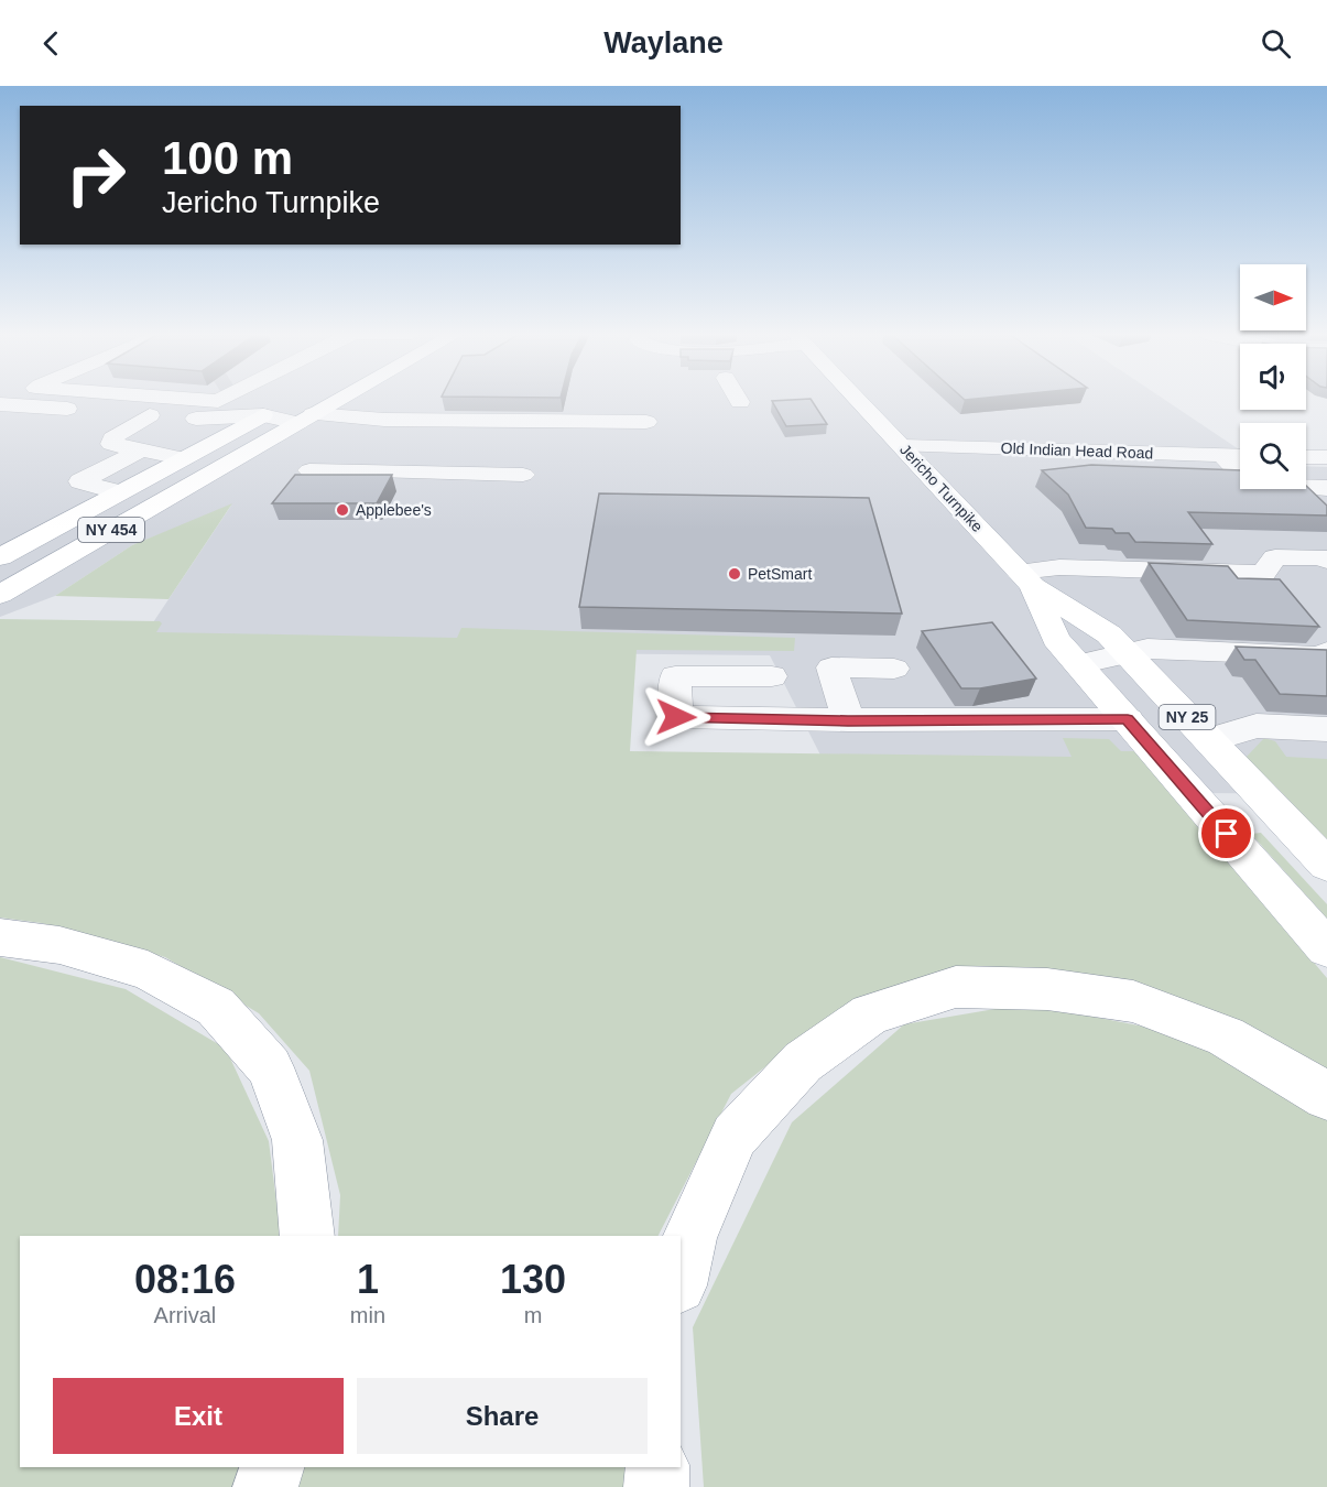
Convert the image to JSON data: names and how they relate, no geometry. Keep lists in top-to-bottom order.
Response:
{
  "streets": {
    "main road": ["Jericho Turnpike", "NY 454", "NY 25"],
    "street": ["Old Indian Head Road"]
  },
  "crossings": [
    ["Old Indian Head Road", "Jericho Turnpike"]
  ],
  "places": ["Applebee's", "PetSmart"],
  "north": "right",
  "page": {
    "header": "Waylane",
    "turn": ["100 m", "Jericho Turnpike"],
    "eta": [
      "08:16",
      "Arrival",
      "1",
      "min",
      "130",
      "m"
    ],
    "buttons": ["Exit", "Share"]
  }
}
